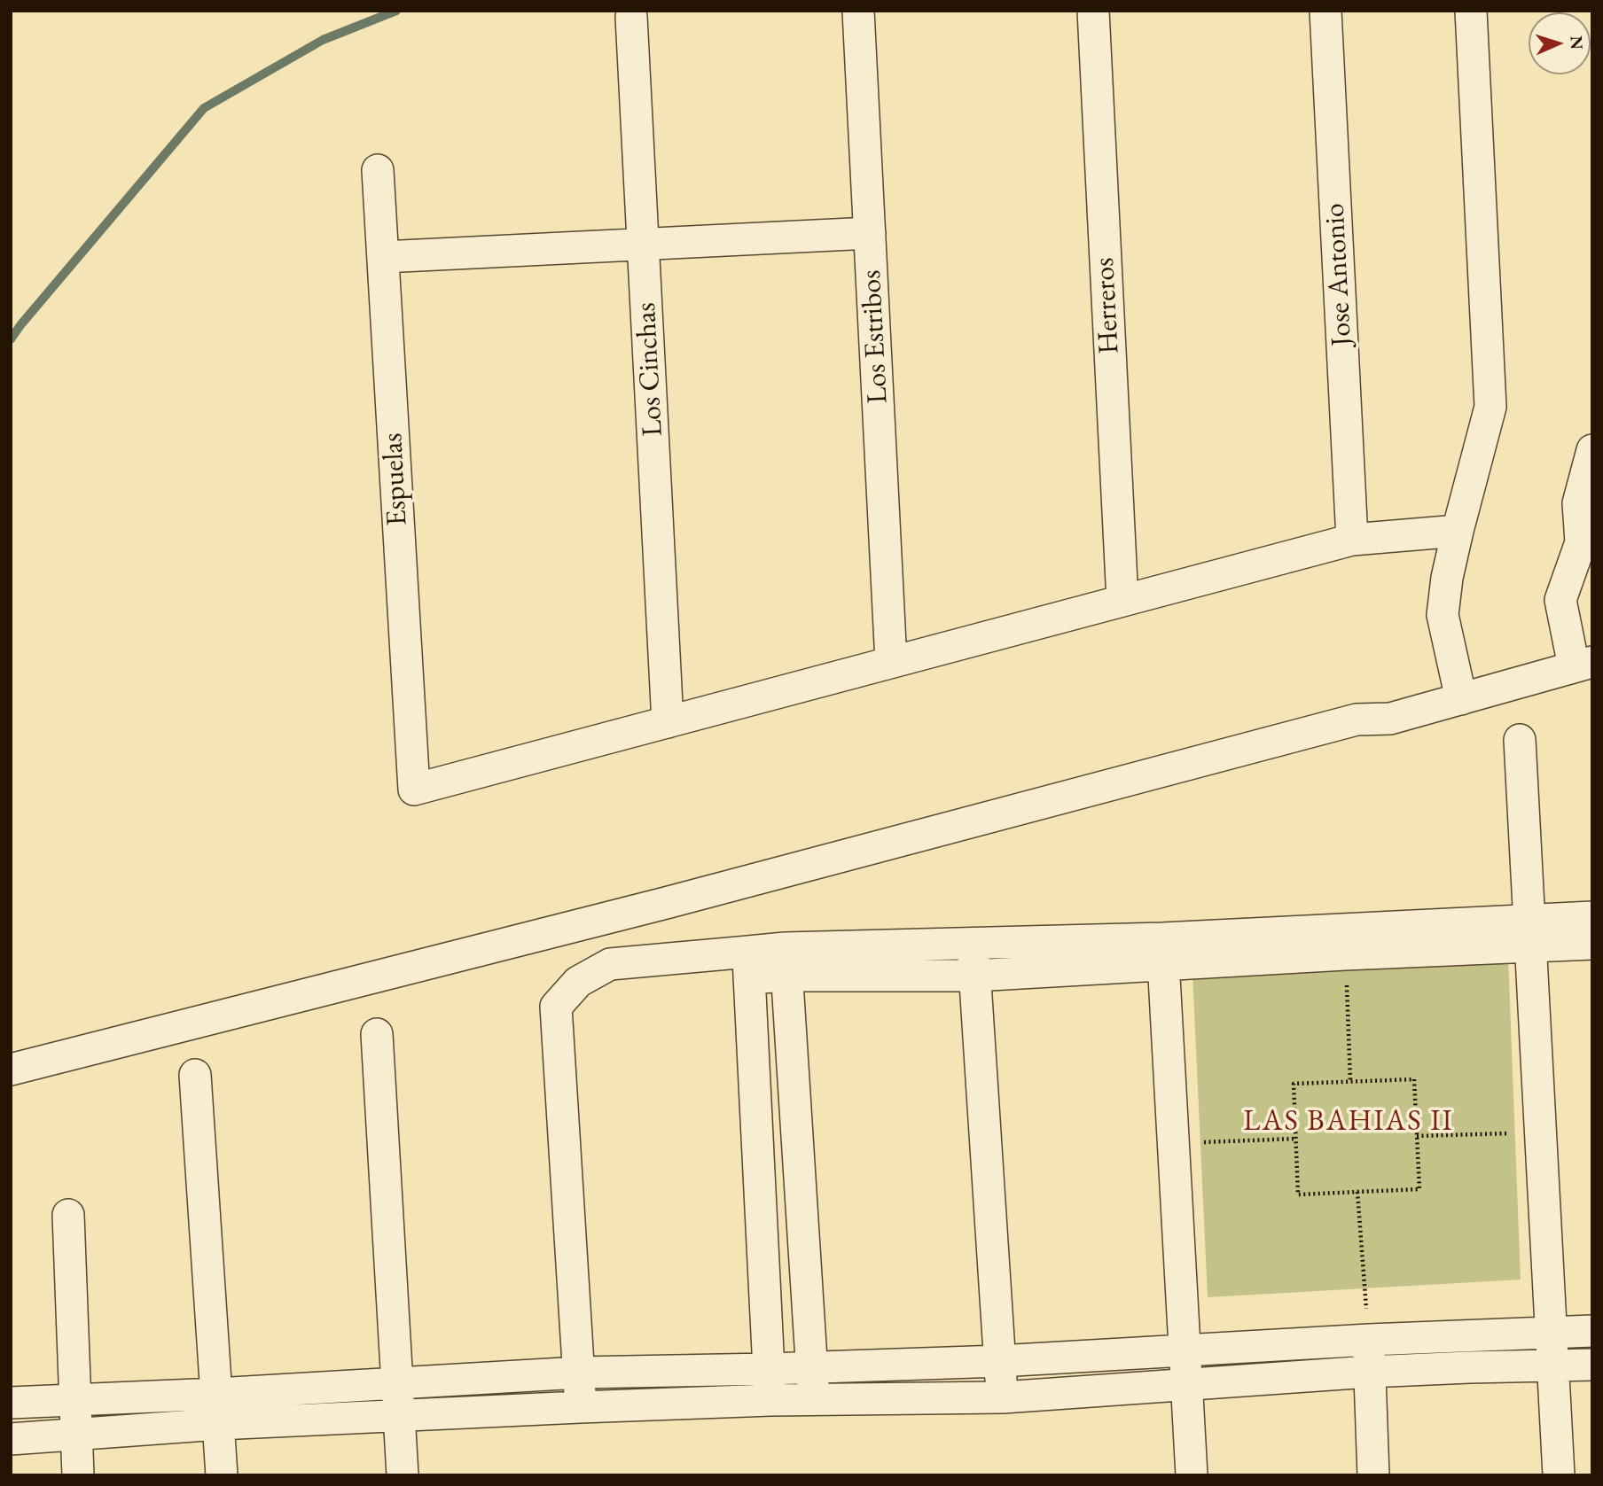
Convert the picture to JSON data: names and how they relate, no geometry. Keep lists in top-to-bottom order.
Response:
{
  "streets": {
    "street": [
      "Jose Antonio",
      "Herreros",
      "Los Estribos",
      "Los Cinchas",
      "Espuelas"
    ]
  },
  "crossings": [
    ["Los Cinchas", "Espuelas"]
  ],
  "districts": ["LAS BAHIAS II"],
  "north": "right"
}
